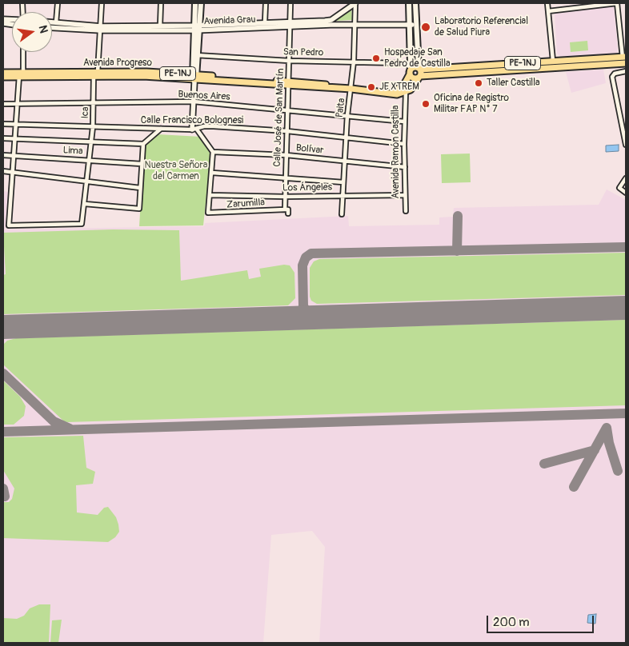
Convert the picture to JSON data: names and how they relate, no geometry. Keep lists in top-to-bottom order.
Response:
{
  "streets": {
    "main road": ["Avenida Progreso", "PE-1NJ"],
    "street": [
      "Avenida Grau",
      "San Pedro",
      "Buenos Aires",
      "Paita",
      "Ica",
      "Calle José de San Martín",
      "Calle Francisco Bolognesi",
      "Bolívar",
      "Lima",
      "Avenida Ramón Castilla",
      "Los Ángeles",
      "Zarumilla"
    ]
  },
  "crossings": [
    ["Avenida Grau", "Paita"],
    ["Avenida Grau", "Ica"],
    ["Avenida Grau", "Calle José de San Martín"],
    ["San Pedro", "PE-1NJ"],
    ["San Pedro", "Paita"],
    ["San Pedro", "Calle José de San Martín"],
    ["Avenida Progreso", "Paita"],
    ["Avenida Progreso", "Ica"],
    ["Avenida Progreso", "Calle José de San Martín"],
    ["Avenida Progreso", "Avenida Ramón Castilla"],
    ["Buenos Aires", "Paita"],
    ["Buenos Aires", "Ica"],
    ["Buenos Aires", "Calle José de San Martín"],
    ["Buenos Aires", "Avenida Ramón Castilla"],
    ["Paita", "Calle Francisco Bolognesi"],
    ["Paita", "Bolívar"],
    ["Paita", "Los Ángeles"],
    ["Ica", "Calle Francisco Bolognesi"],
    ["Ica", "Lima"],
    ["Calle José de San Martín", "Calle Francisco Bolognesi"],
    ["Calle José de San Martín", "Bolívar"],
    ["Calle José de San Martín", "Los Ángeles"],
    ["Calle José de San Martín", "Zarumilla"],
    ["Calle Francisco Bolognesi", "Avenida Ramón Castilla"],
    ["Bolívar", "Avenida Ramón Castilla"],
    ["Avenida Ramón Castilla", "Los Ángeles"],
    ["Los Ángeles", "Zarumilla"]
  ],
  "parks": ["Nuestra Señora del Carmen"],
  "places": [
    "Laboratorio Referencial de Salud Piura",
    "Hospedaje San Pedro de Castilla",
    "Taller Castilla",
    "JE XTREM",
    "Oficina de Registro Militar FAP N° 7"
  ],
  "scale_bar": "200 m",
  "north": "right"
}
